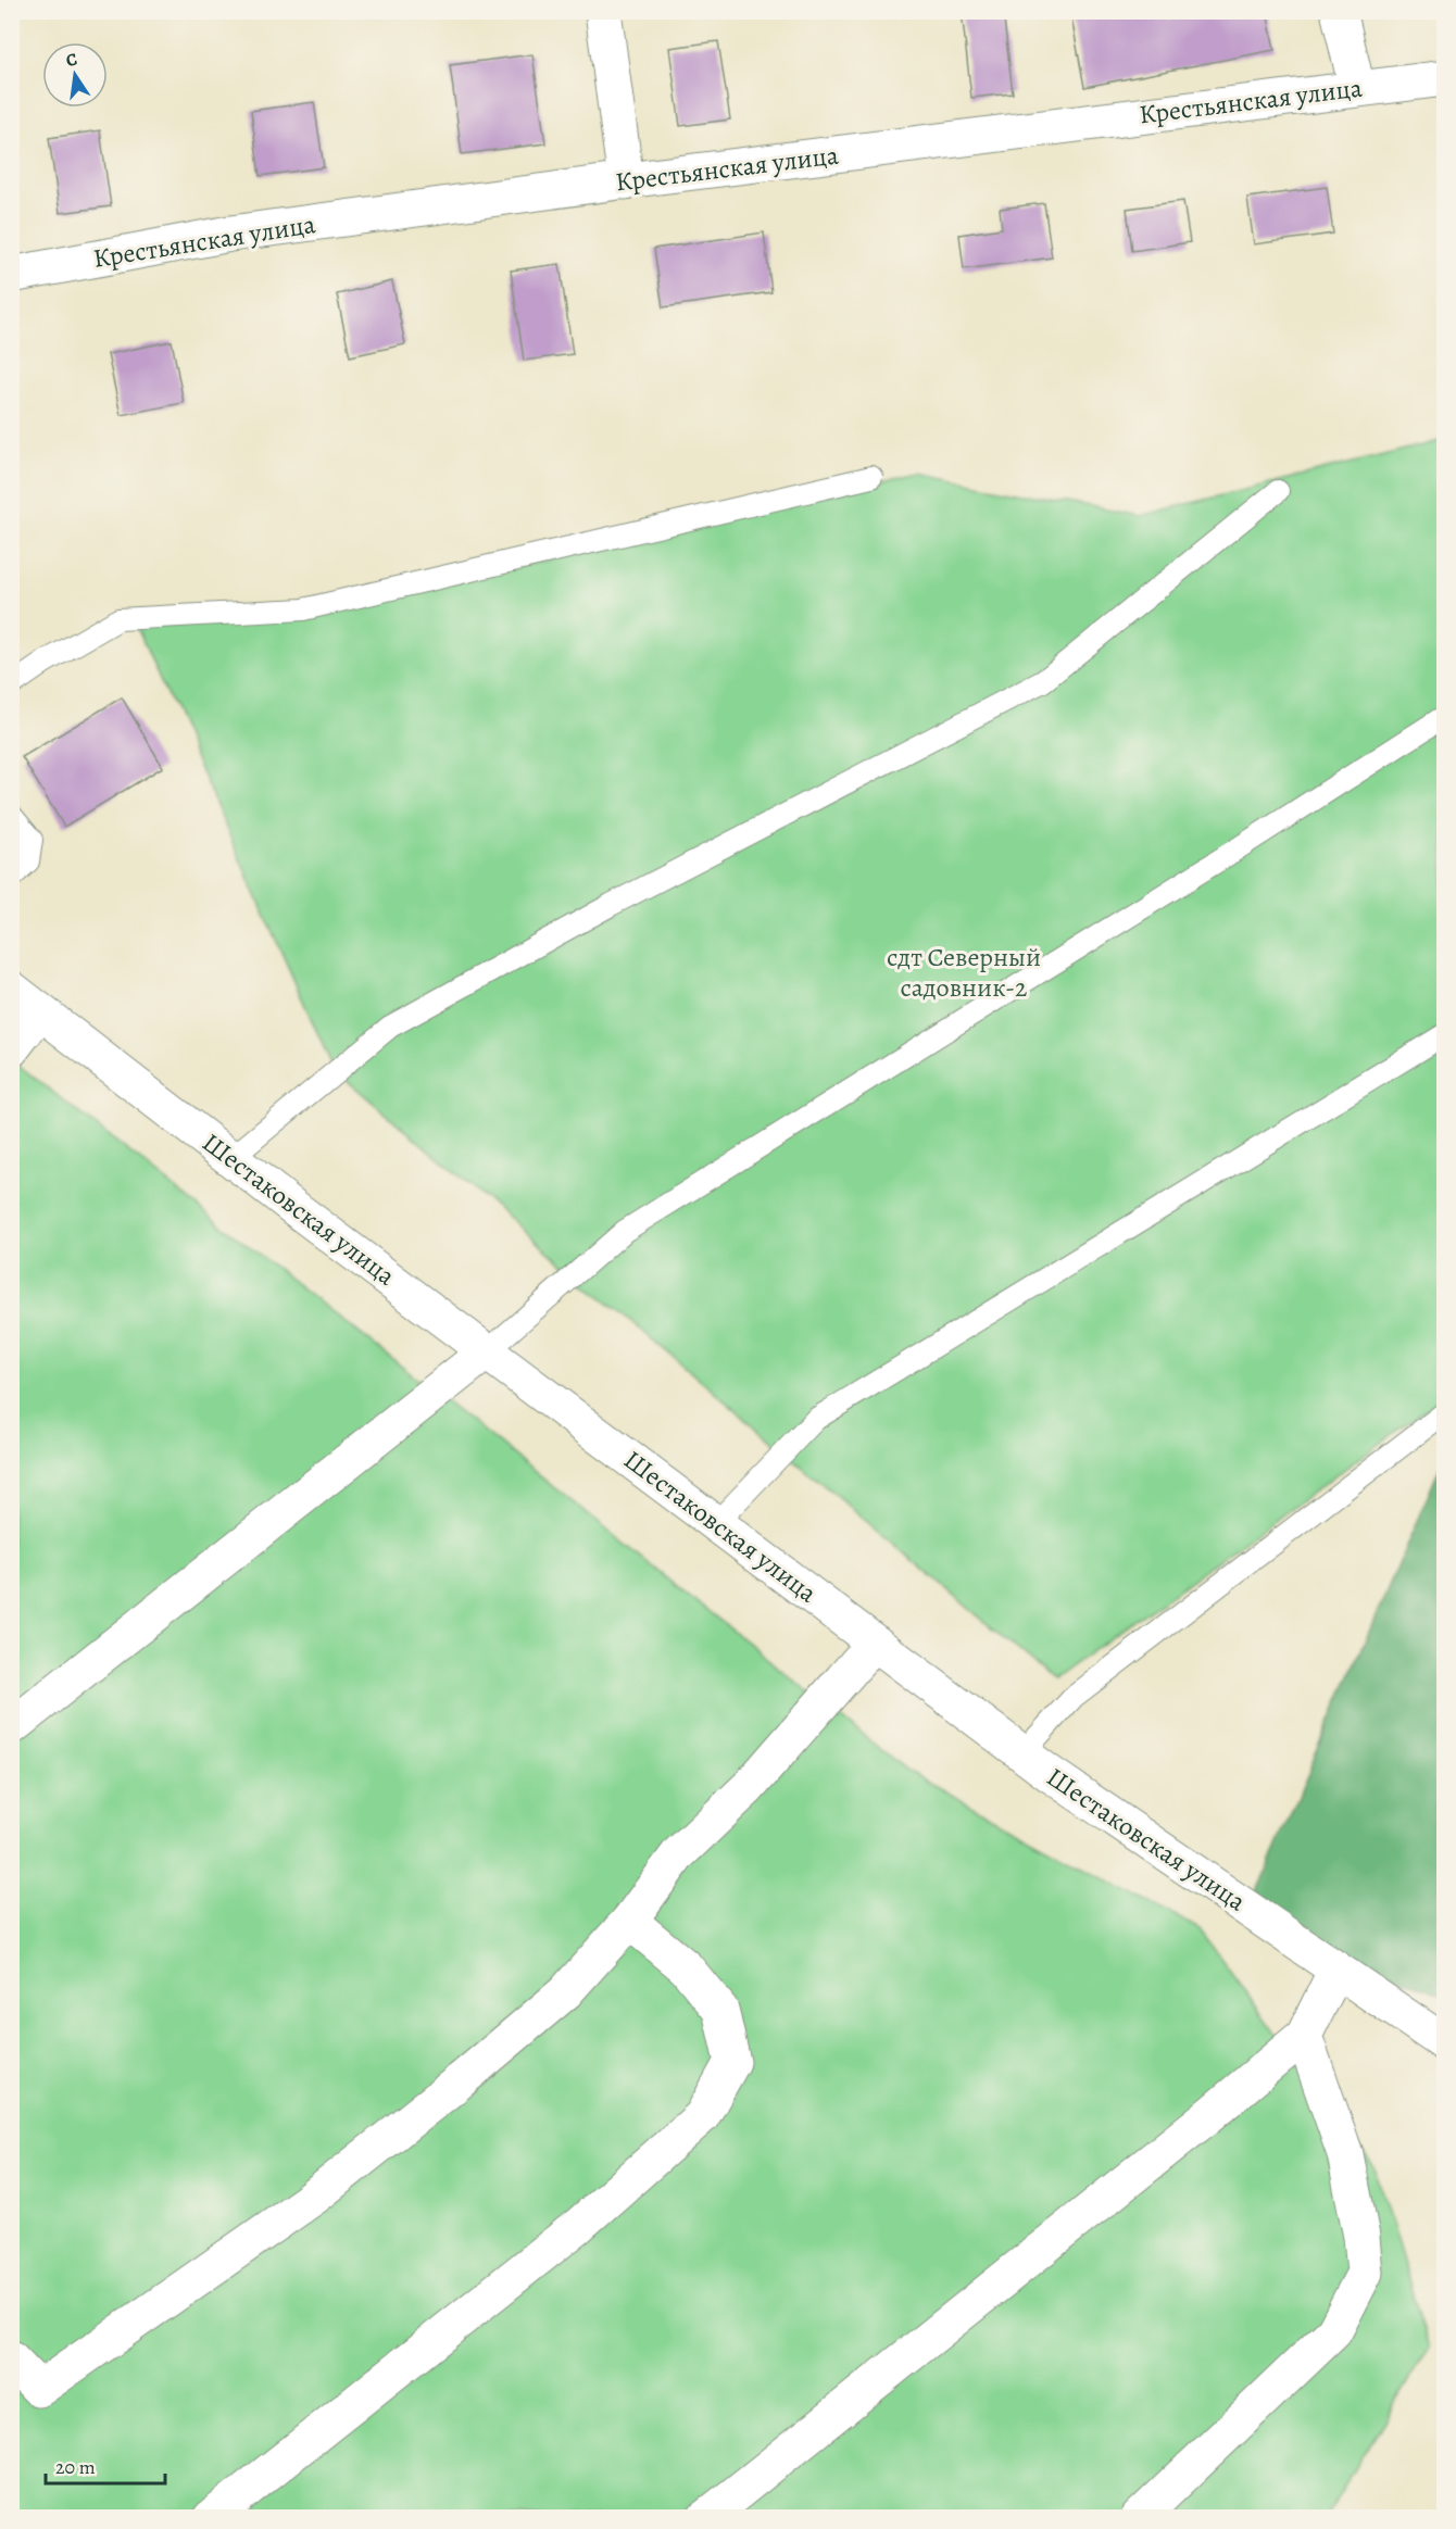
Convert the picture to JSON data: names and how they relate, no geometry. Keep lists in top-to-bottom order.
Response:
{
  "streets": {
    "street": ["Крестьянская улица", "Шестаковская улица"]
  },
  "parks": ["сдт Северный садовник-2"],
  "scale_bar": "20 m",
  "north": "top"
}
